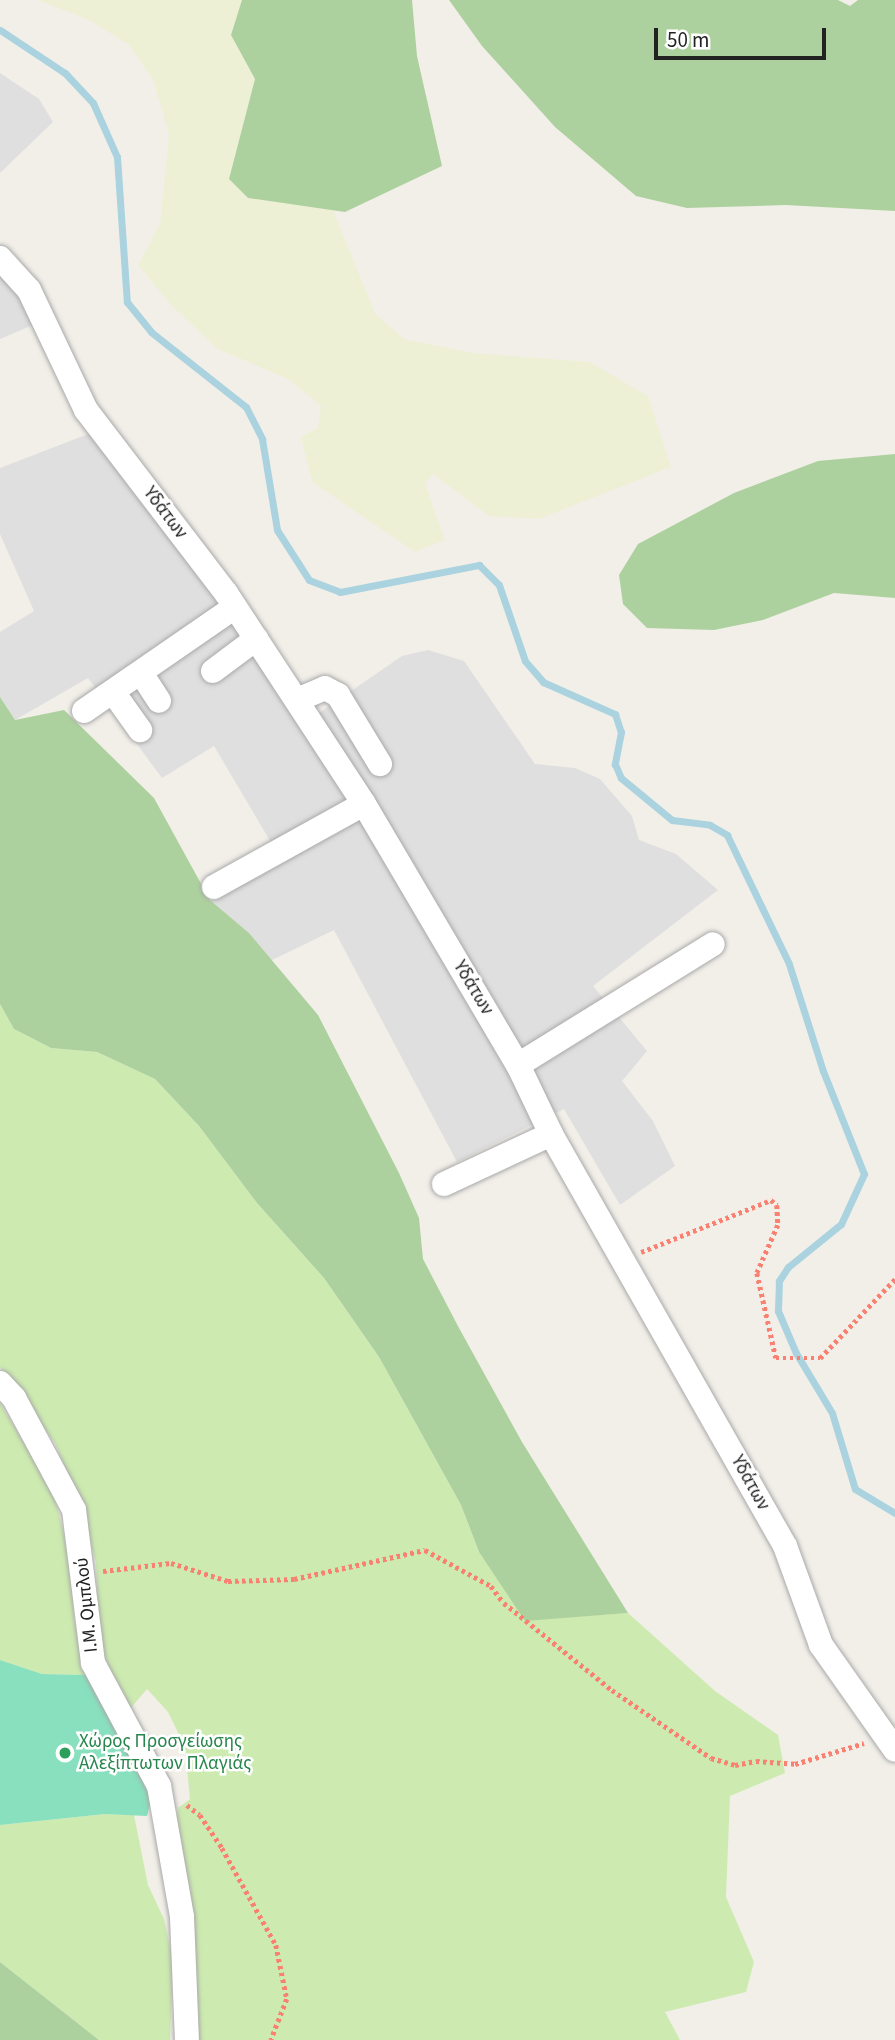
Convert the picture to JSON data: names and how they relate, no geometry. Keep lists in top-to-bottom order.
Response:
{
  "streets": {
    "street": ["Υδάτων", "Ι.Μ. Ομπλού"]
  },
  "places": ["Χώρος Προσγείωσης Αλεξίπτωτων Πλαγιάς"],
  "scale_bar": "50 m"
}
